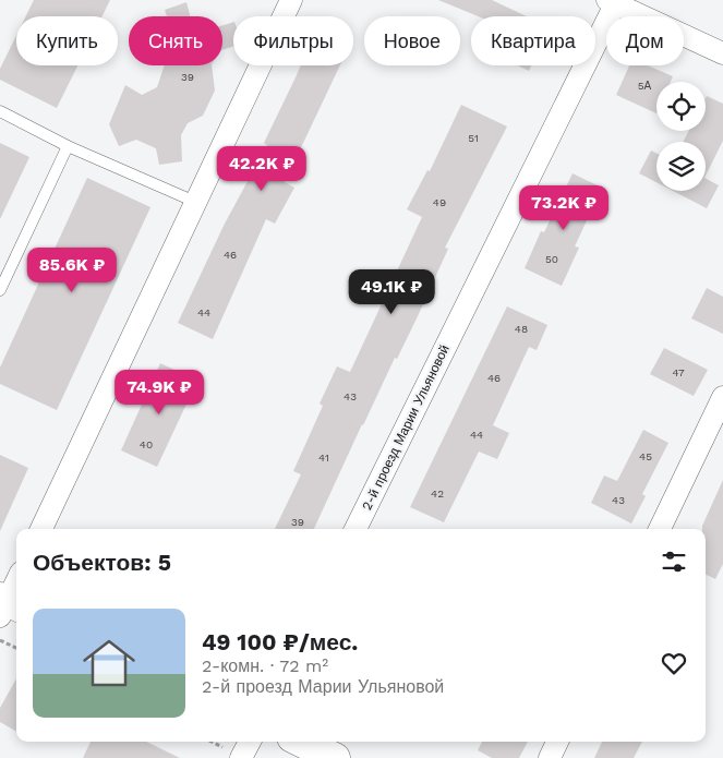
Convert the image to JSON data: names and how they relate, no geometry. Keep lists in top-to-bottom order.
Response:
{
  "streets": {
    "street": ["2-й проезд Марии Ульяновой"]
  },
  "house_numbers": [
    "39",
    "5А",
    "51",
    "49",
    "46",
    "50",
    "44",
    "48",
    "47",
    "46",
    "43",
    "44",
    "40",
    "45",
    "41",
    "42",
    "43",
    "39"
  ],
  "page": {
    "chip": [
      "Купить",
      "Снять",
      "Фильтры",
      "Новое",
      "Квартира",
      "Дом"
    ],
    "price": [
      "42.2K ₽",
      "73.2K ₽",
      "85.6K ₽",
      "49.1K ₽",
      "74.9K ₽"
    ],
    "heading": "Объектов: 5",
    "list": [
      {
        "name": "49 100 ₽/мес.",
        "note": "2-комн. · 72 m² · 2-й проезд Марии Ульяновой"
      }
    ]
  }
}
